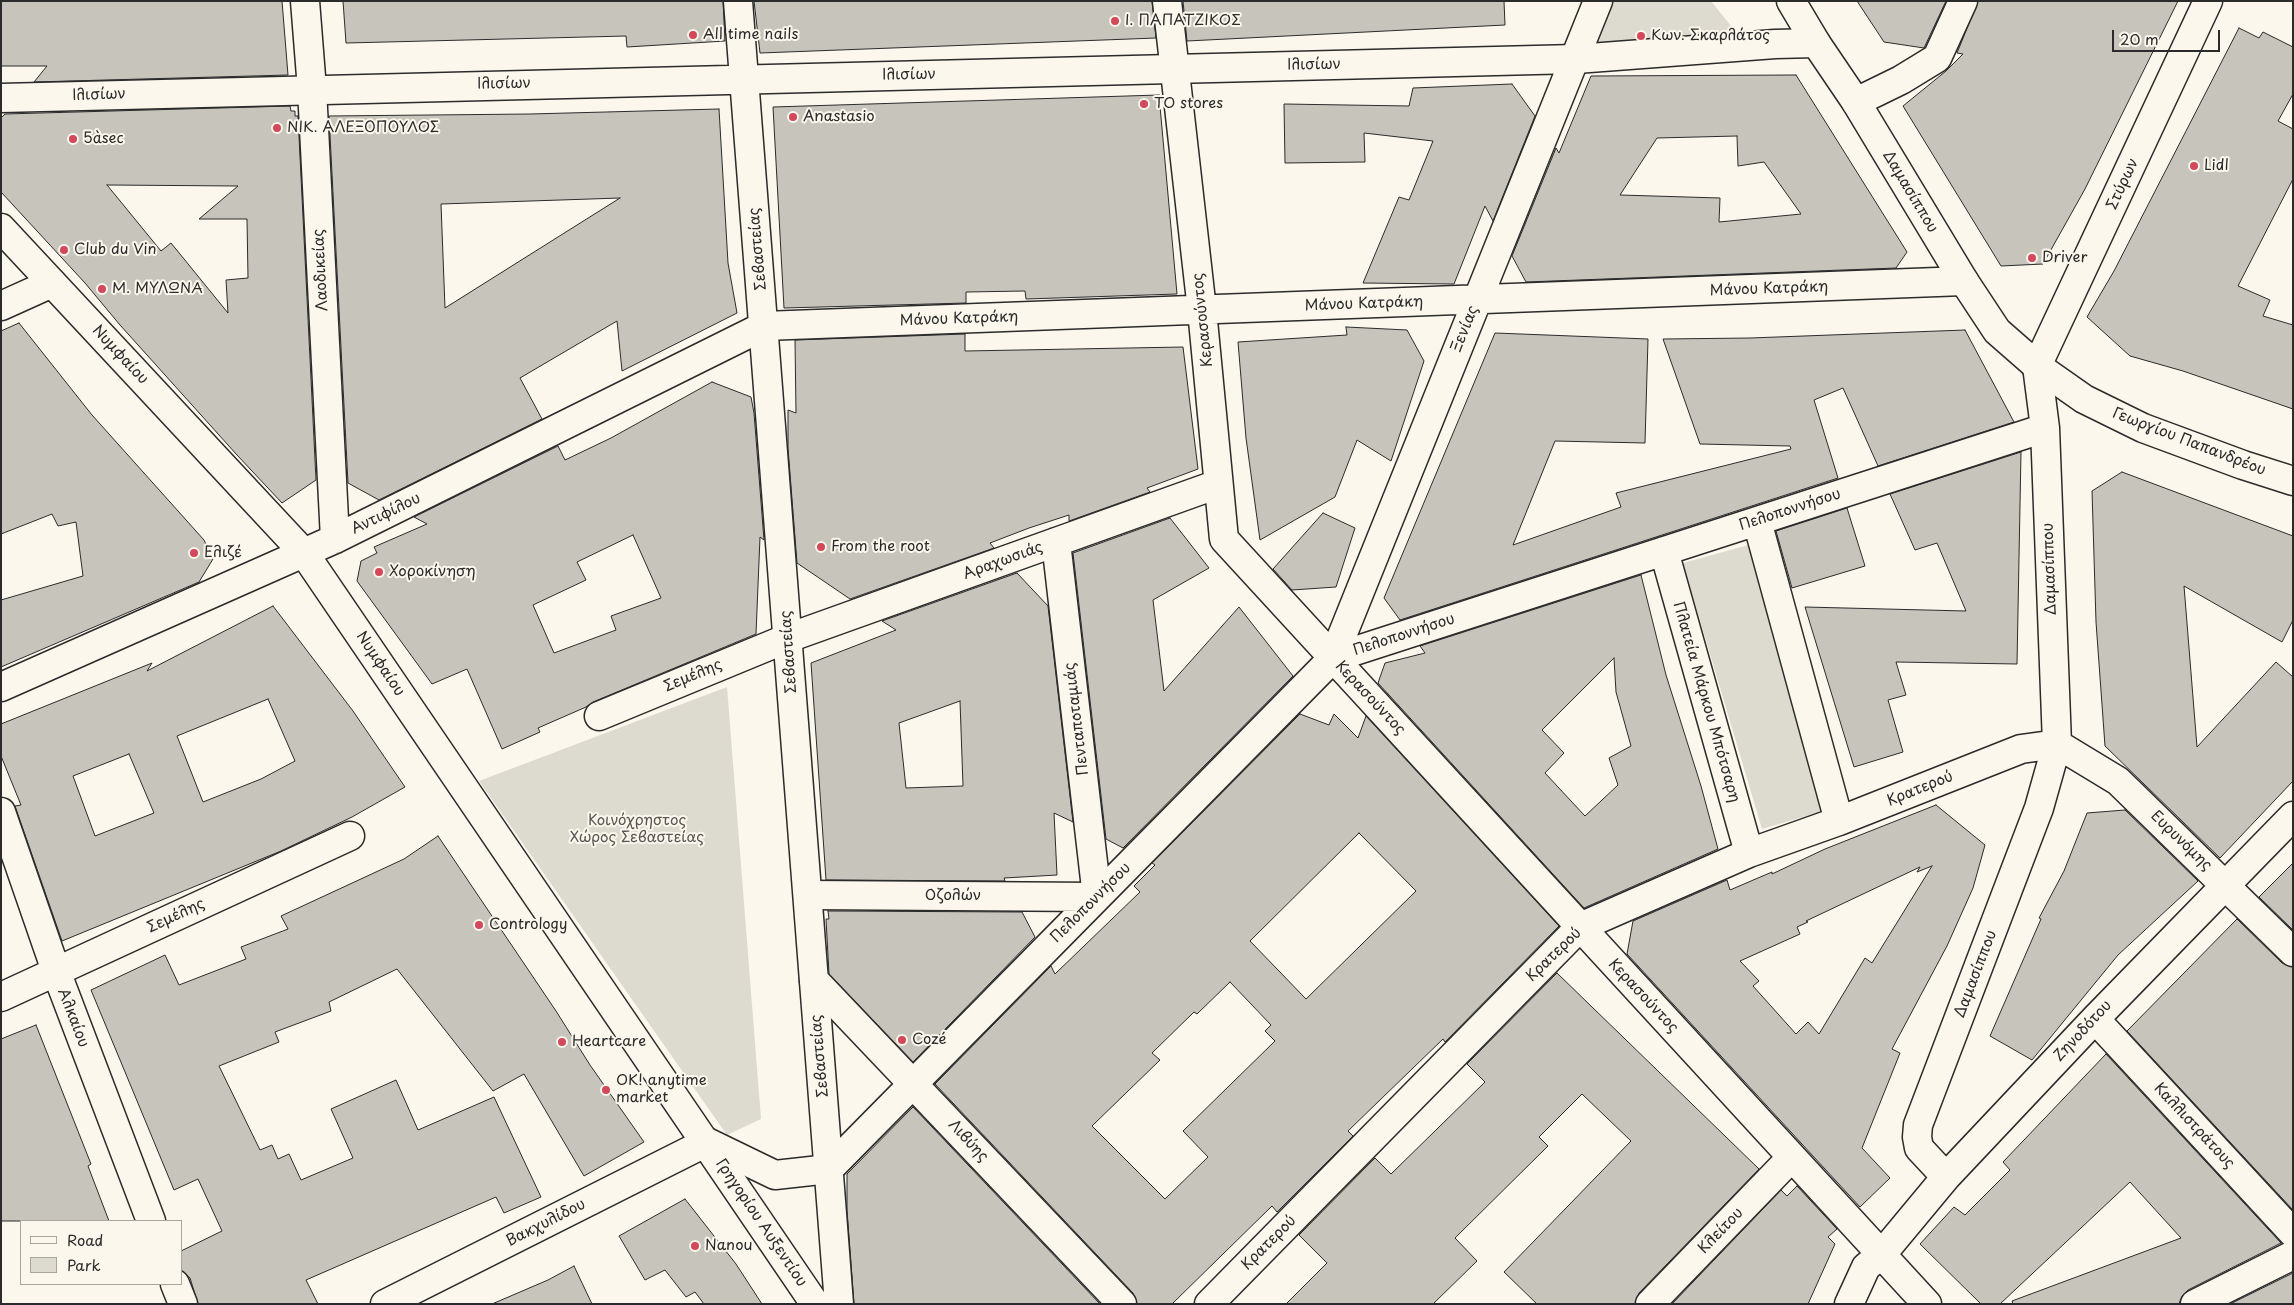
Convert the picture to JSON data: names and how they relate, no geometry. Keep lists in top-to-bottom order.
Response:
{
  "streets": {
    "street": [
      "Ιλισίων",
      "Στύρων",
      "Δαμασίππου",
      "Σεβαστείας",
      "Λαοδικείας",
      "Μάνου Κατράκη",
      "Κερασούντος",
      "Ξενίας",
      "Νυμφαίου",
      "Γεωργίου Παπανδρέου",
      "Πελοποννήσου",
      "Αντιφίλου",
      "Αραχωσιάς",
      "Σεμέλης",
      "Πλατεία Μάρκου Μπότσαρη",
      "Πενταποταμιάς",
      "Κρατερού",
      "Ευρυνόμης",
      "Οζολών",
      "Αλκαίου",
      "Ζηνοδότου",
      "Καλλιστράτους",
      "Λιβύης",
      "Βακχυλίδου",
      "Γρηγορίου Αυξεντίου",
      "Κλείτου"
    ]
  },
  "crossings": [
    ["Ιλισίων", "Δαμασίππου"],
    ["Ιλισίων", "Σεβαστείας"],
    ["Ιλισίων", "Λαοδικείας"],
    ["Ιλισίων", "Κερασούντος"],
    ["Ιλισίων", "Ξενίας"],
    ["Στύρων", "Δαμασίππου"],
    ["Στύρων", "Γεωργίου Παπανδρέου"],
    ["Δαμασίππου", "Μάνου Κατράκη"],
    ["Δαμασίππου", "Γεωργίου Παπανδρέου"],
    ["Δαμασίππου", "Πελοποννήσου"],
    ["Δαμασίππου", "Κρατερού"],
    ["Δαμασίππου", "Ευρυνόμης"],
    ["Δαμασίππου", "Ζηνοδότου"],
    ["Σεβαστείας", "Μάνου Κατράκη"],
    ["Σεβαστείας", "Πελοποννήσου"],
    ["Σεβαστείας", "Αντιφίλου"],
    ["Σεβαστείας", "Αραχωσιάς"],
    ["Σεβαστείας", "Σεμέλης"],
    ["Σεβαστείας", "Οζολών"],
    ["Σεβαστείας", "Λιβύης"],
    ["Λαοδικείας", "Αντιφίλου"],
    ["Μάνου Κατράκη", "Κερασούντος"],
    ["Μάνου Κατράκη", "Ξενίας"],
    ["Μάνου Κατράκη", "Αντιφίλου"],
    ["Κερασούντος", "Ξενίας"],
    ["Κερασούντος", "Πελοποννήσου"],
    ["Κερασούντος", "Αραχωσιάς"],
    ["Κερασούντος", "Κρατερού"],
    ["Κερασούντος", "Ζηνοδότου"],
    ["Κερασούντος", "Κλείτου"],
    ["Ξενίας", "Πελοποννήσου"],
    ["Νυμφαίου", "Αντιφίλου"],
    ["Νυμφαίου", "Βακχυλίδου"],
    ["Νυμφαίου", "Γρηγορίου Αυξεντίου"],
    ["Πελοποννήσου", "Πλατεία Μάρκου Μπότσαρη"],
    ["Πελοποννήσου", "Πενταποταμιάς"],
    ["Πελοποννήσου", "Οζολών"],
    ["Πελοποννήσου", "Λιβύης"],
    ["Αραχωσιάς", "Σεμέλης"],
    ["Αραχωσιάς", "Πενταποταμιάς"],
    ["Σεμέλης", "Αλκαίου"],
    ["Πλατεία Μάρκου Μπότσαρη", "Κρατερού"],
    ["Πενταποταμιάς", "Οζολών"],
    ["Κρατερού", "Ευρυνόμης"],
    ["Ευρυνόμης", "Ζηνοδότου"],
    ["Ζηνοδότου", "Καλλιστράτους"],
    ["Βακχυλίδου", "Γρηγορίου Αυξεντίου"]
  ],
  "parks": ["Κοινόχρηστος Χώρος Σεβαστείας"],
  "places": [
    "Ι. ΠΑΠΑΤΖΙΚΟΣ",
    "All time nails",
    "Κων. Σκαρλάτος",
    "TO stores",
    "Anastasio",
    "ΝΙΚ. ΑΛΕΞΟΠΟΥΛΟΣ",
    "5àsec",
    "Lidl",
    "Club du Vin",
    "Driver",
    "Μ. ΜΥΛΩΝΑ",
    "From the root",
    "Ελιζέ",
    "Χοροκίνηση",
    "Contrology",
    "Cozé",
    "Heartcare",
    "OK! anytime market",
    "Nanou"
  ],
  "legend": ["Road", "Park"],
  "scale_bar": "20 m"
}
